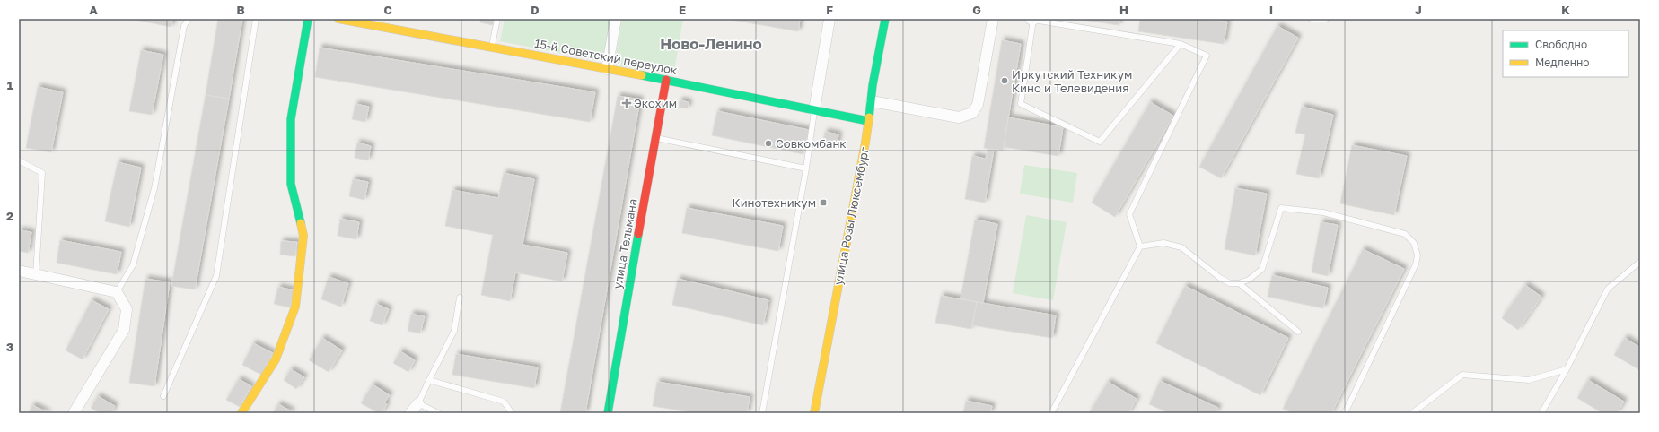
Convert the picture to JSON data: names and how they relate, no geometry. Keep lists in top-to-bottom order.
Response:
{
  "streets": {
    "street": ["15-й Советский переулок", "улица Розы Люксембург", "улица Тельмана"]
  },
  "crossings": [
    ["15-й Советский переулок", "улица Розы Люксембург"],
    ["15-й Советский переулок", "улица Тельмана"]
  ],
  "districts": ["Ново-Ленино"],
  "places": {
    "other": ["Иркутский Техникум Кино и Телевидения", "Совкомбанк"],
    "health": ["Экохим"],
    "transit": ["Кинотехникум"]
  },
  "legend": ["Свободно", "Медленно"],
  "grid": {
    "columns": [
      "A",
      "B",
      "C",
      "D",
      "E",
      "F",
      "G",
      "H",
      "I",
      "J",
      "K"
    ],
    "rows": ["1", "2", "3"]
  }
}
